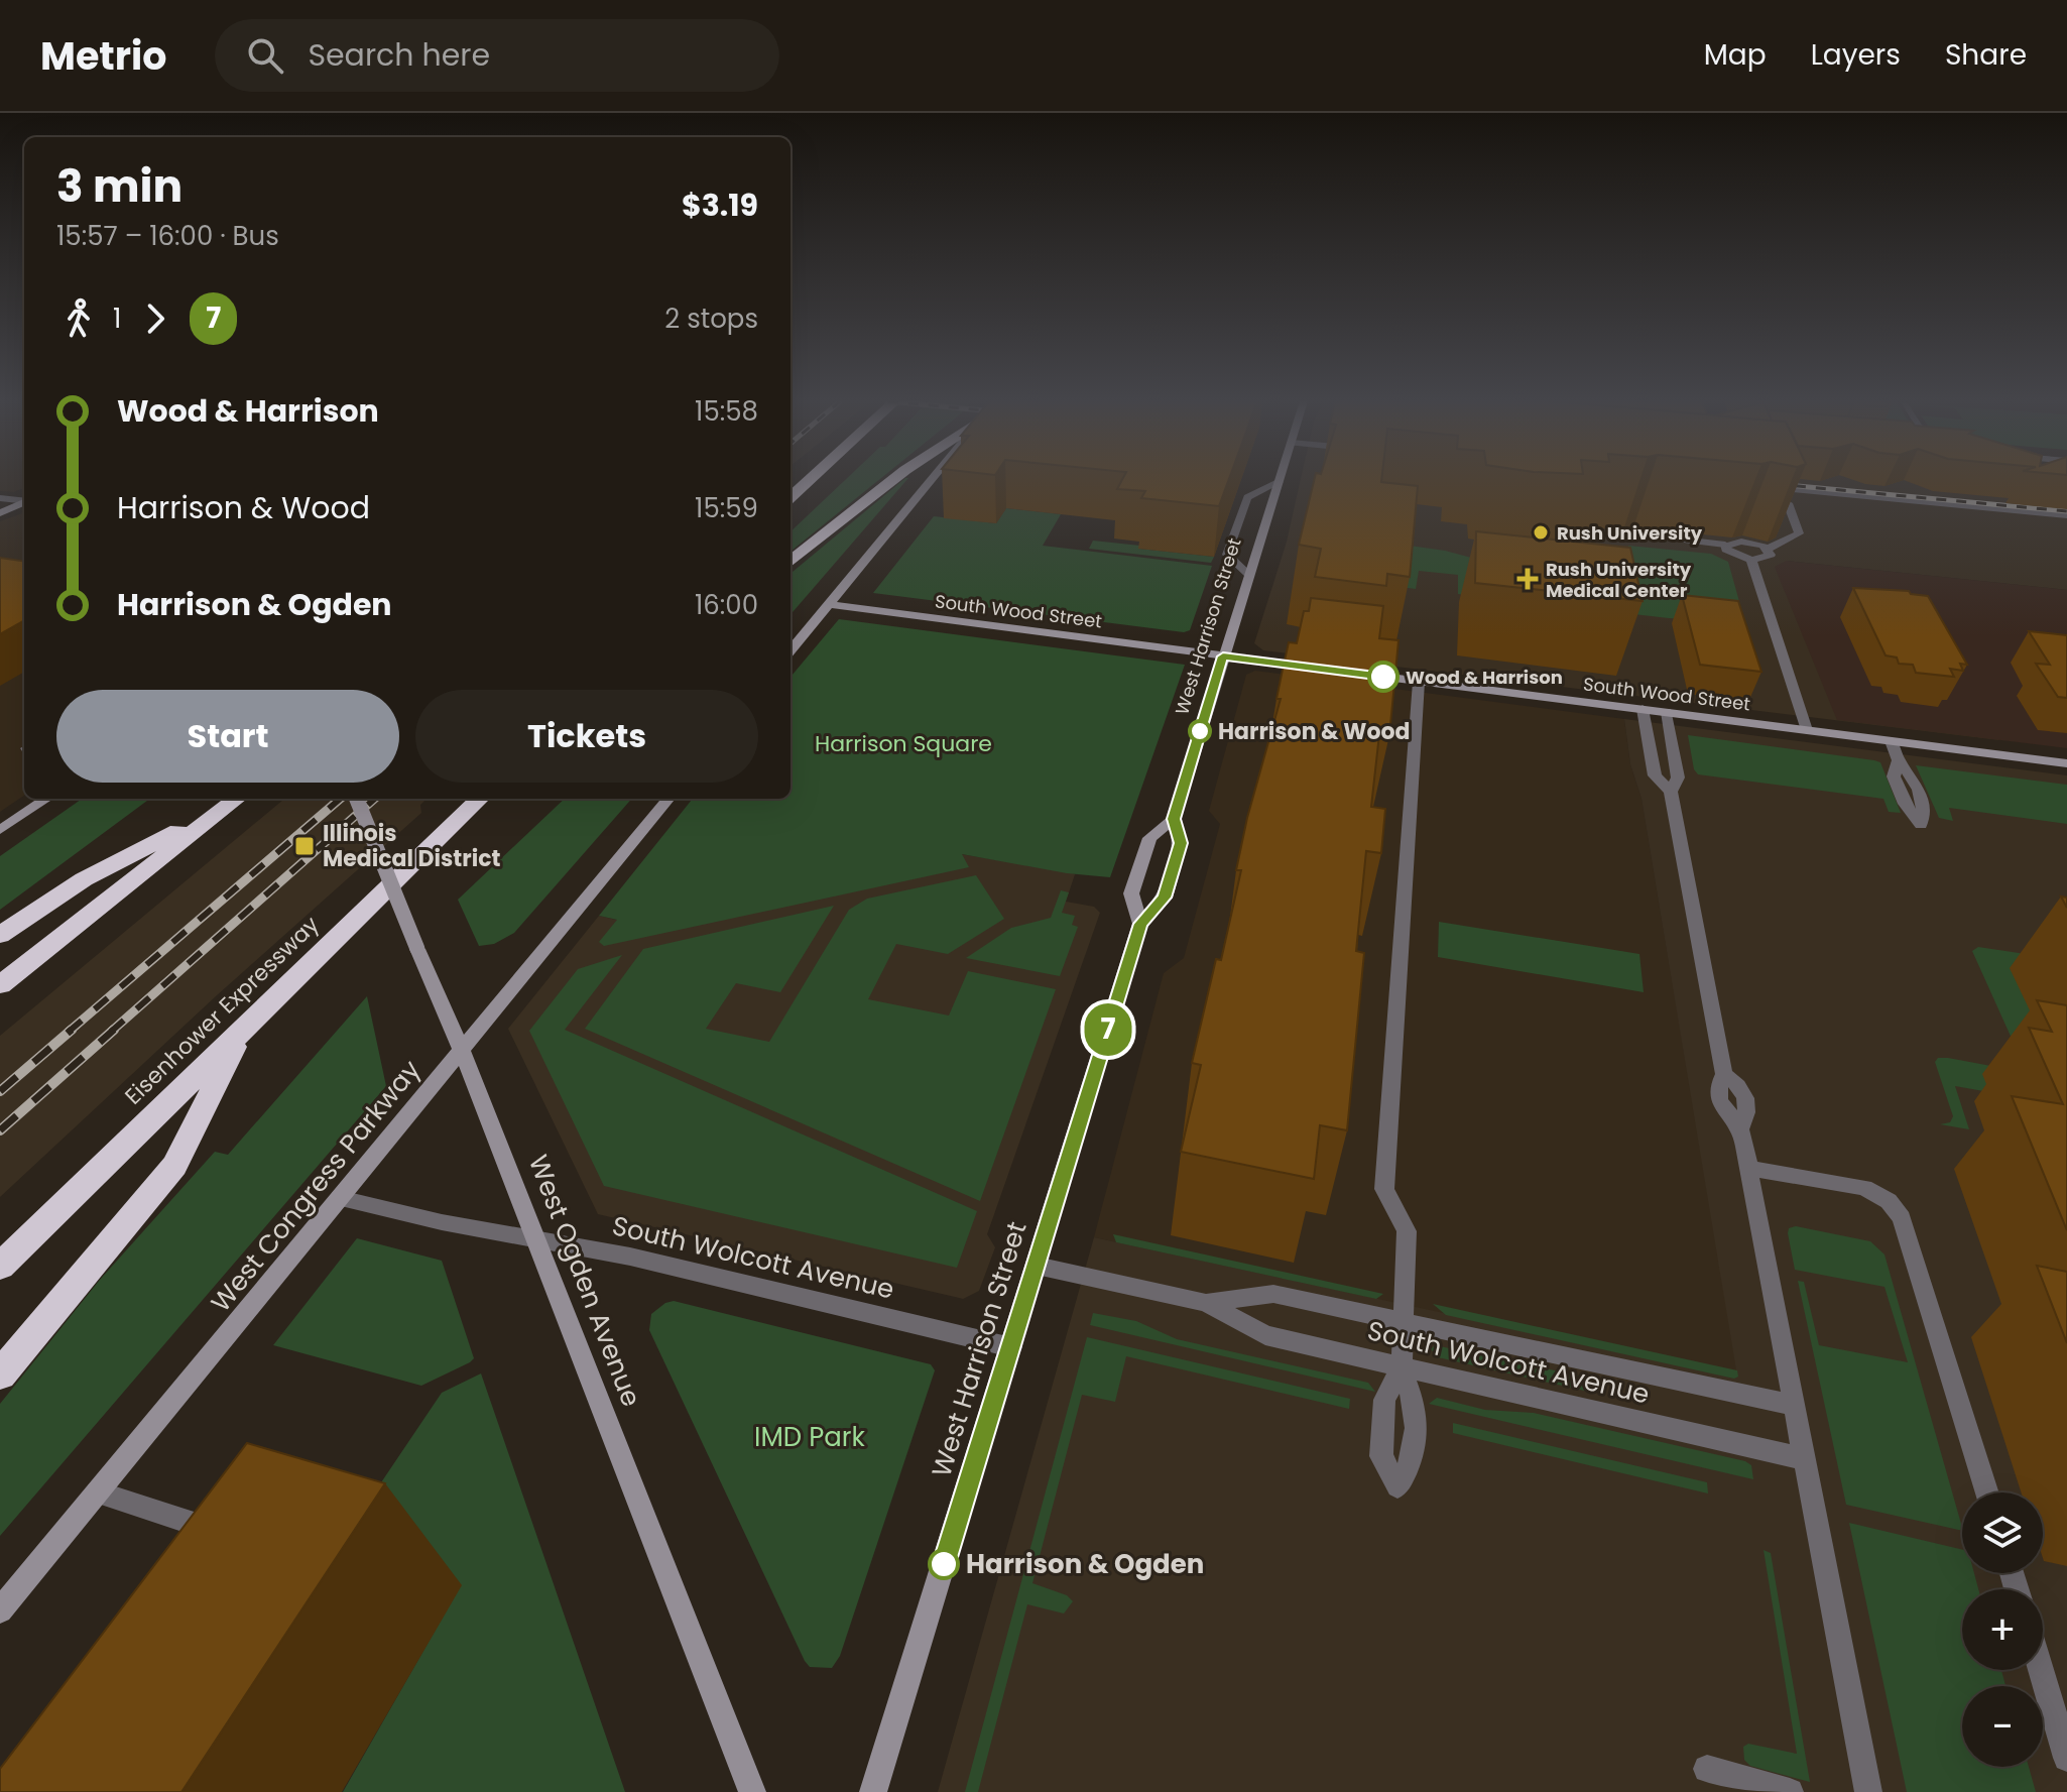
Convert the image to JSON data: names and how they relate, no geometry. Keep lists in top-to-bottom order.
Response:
{
  "streets": {
    "highway": ["Eisenhower Expressway"],
    "main road": [
      "South Wood Street",
      "West Harrison Street",
      "West Congress Parkway",
      "West Ogden Avenue"
    ],
    "street": ["South Wolcott Avenue"]
  },
  "crossings": [
    ["South Wood Street", "West Harrison Street"],
    ["West Harrison Street", "South Wolcott Avenue"],
    ["West Congress Parkway", "South Wolcott Avenue"],
    ["West Congress Parkway", "West Ogden Avenue"],
    ["South Wolcott Avenue", "West Ogden Avenue"]
  ],
  "parks": ["Harrison Square", "IMD Park"],
  "places": {
    "other": [
      "Rush University",
      "Wood & Harrison",
      "Harrison & Wood",
      "Harrison & Ogden"
    ],
    "health": ["Rush University Medical Center"],
    "transit": ["Illinois Medical District"]
  },
  "lines": ["bus line 7"],
  "page": {
    "header": "Metrio",
    "search": "Search here",
    "nav": ["Map", "Layers", "Share"],
    "on_map": "7",
    "heading": ["3 min", "15:57 – 16:00 · Bus", "$3.19"],
    "legs": ["1", "7", "2 stops"],
    "list": [
      {
        "name": "Wood & Harrison",
        "value": "15:58"
      },
      {
        "name": "Harrison & Wood",
        "value": "15:59"
      },
      {
        "name": "Harrison & Ogden",
        "value": "16:00"
      }
    ],
    "buttons": ["Start", "Tickets"],
    "map_buttons": ["+", "−"]
  }
}
